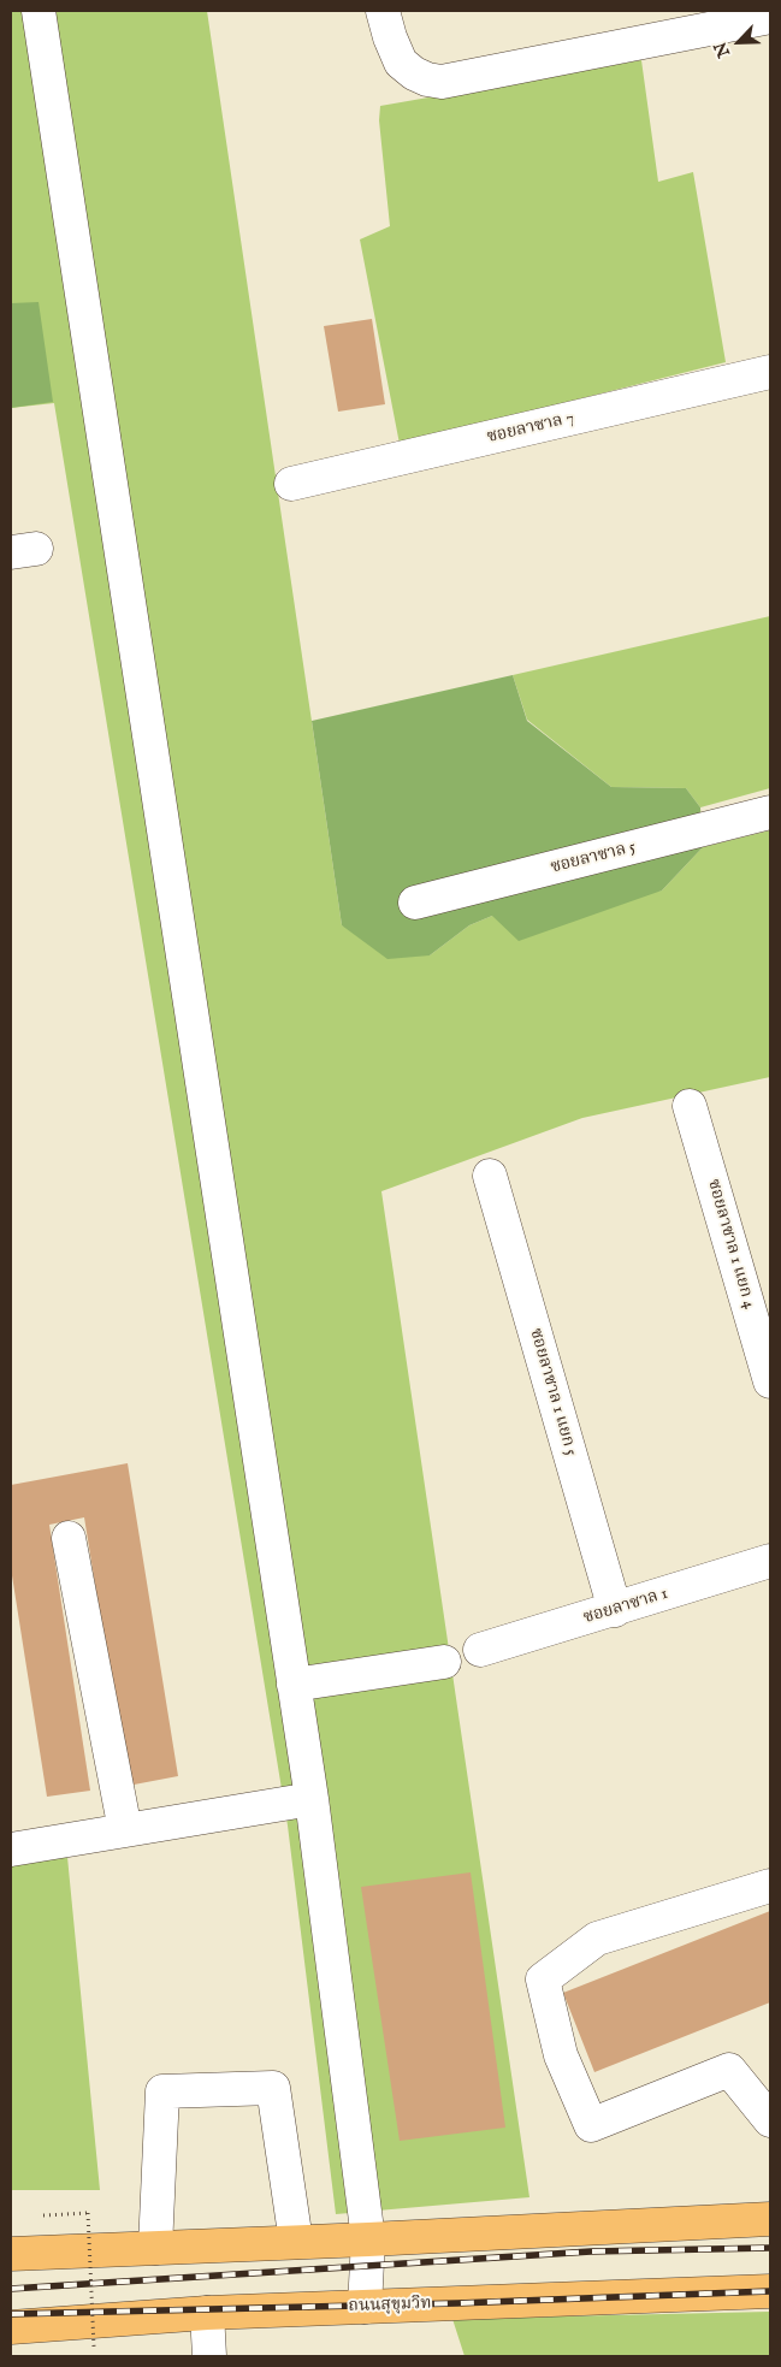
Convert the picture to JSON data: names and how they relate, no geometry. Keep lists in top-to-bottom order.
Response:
{
  "streets": {
    "highway": ["ถนนสุขุมวิท"],
    "street": [
      "ซอยลาซาล 7",
      "ซอยลาซาล 5",
      "ซอยลาซาล 1 แยก 4",
      "ซอยลาซาล 1 แยก 5",
      "ซอยลาซาล 1"
    ]
  },
  "crossings": [
    ["ซอยลาซาล 1 แยก 5", "ซอยลาซาล 1"]
  ],
  "north": "bottom left"
}
